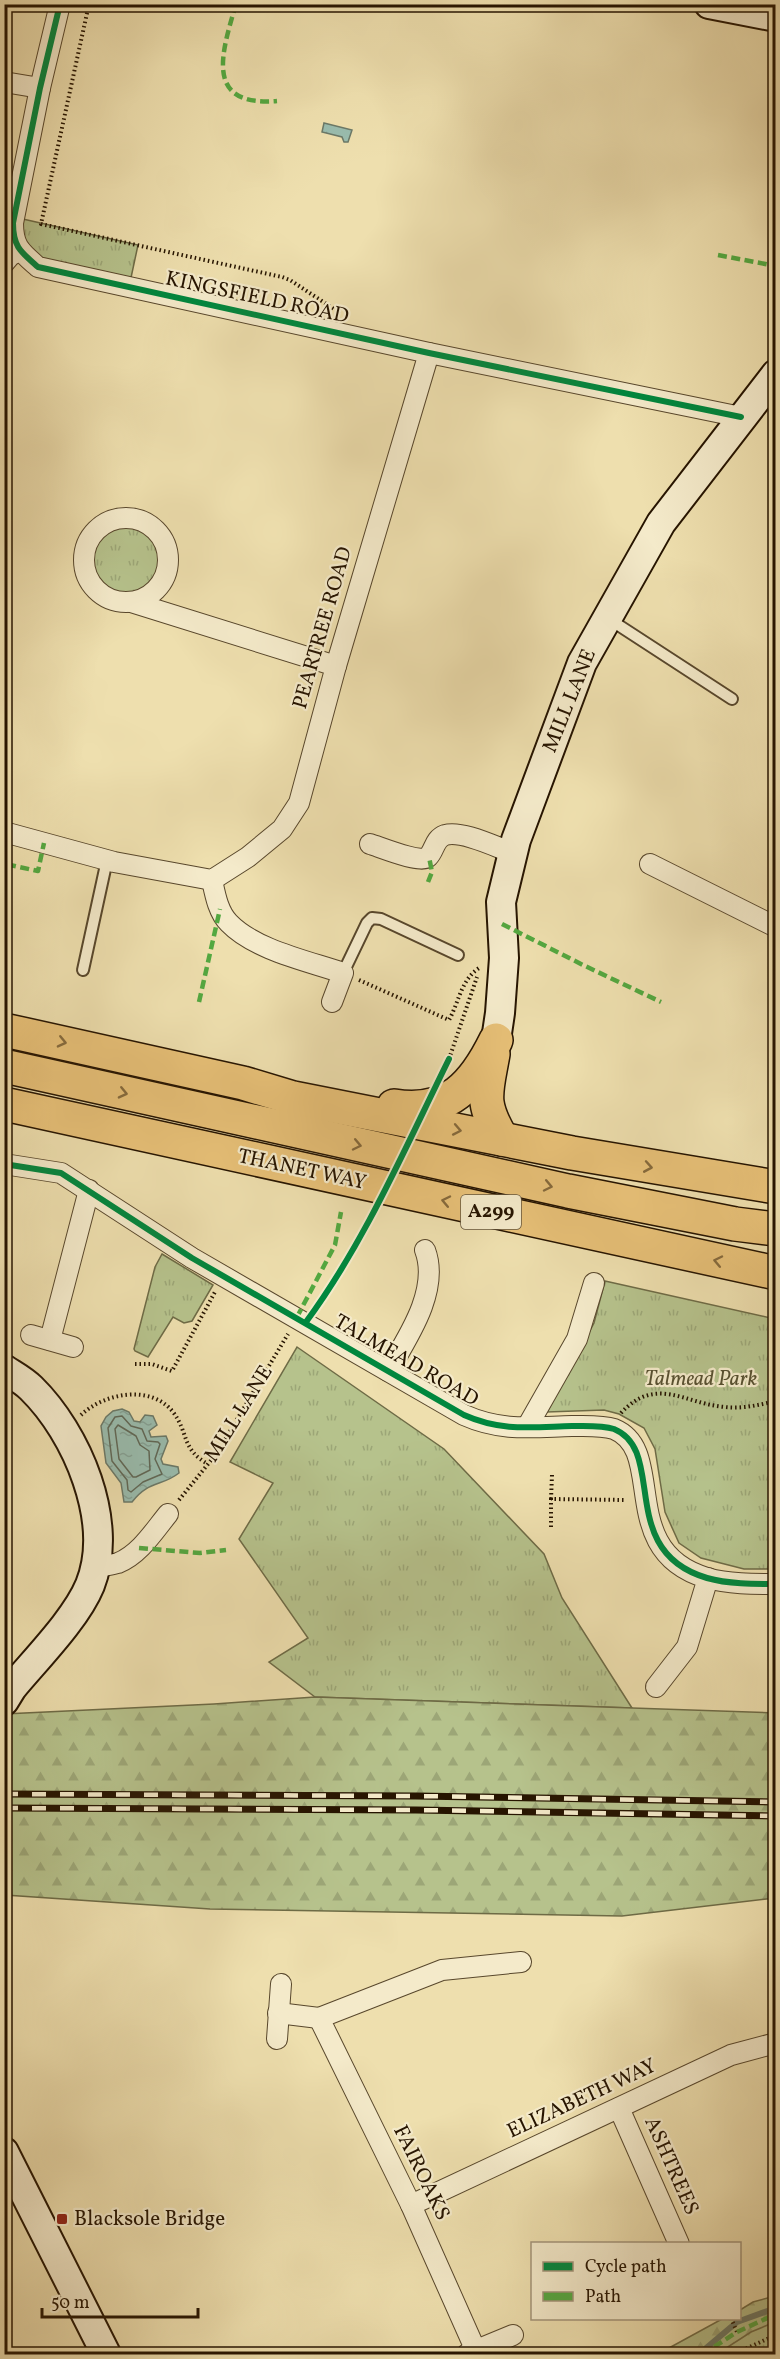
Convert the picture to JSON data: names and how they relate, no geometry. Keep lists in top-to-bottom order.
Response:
{
  "streets": {
    "highway": ["THANET WAY", "A299"],
    "street": [
      "KINGSFIELD ROAD",
      "PEARTREE ROAD",
      "MILL LANE",
      "TALMEAD ROAD",
      "ELIZABETH WAY",
      "ASHTREES",
      "FAIROAKS"
    ]
  },
  "crossings": [
    ["KINGSFIELD ROAD", "PEARTREE ROAD"],
    ["KINGSFIELD ROAD", "MILL LANE"],
    ["MILL LANE", "TALMEAD ROAD"],
    ["ELIZABETH WAY", "ASHTREES"],
    ["ELIZABETH WAY", "FAIROAKS"]
  ],
  "parks": ["Talmead Park"],
  "places": {
    "transit": ["Blacksole Bridge"]
  },
  "legend": ["Cycle path", "Path"],
  "scale_bar": "50 m"
}
